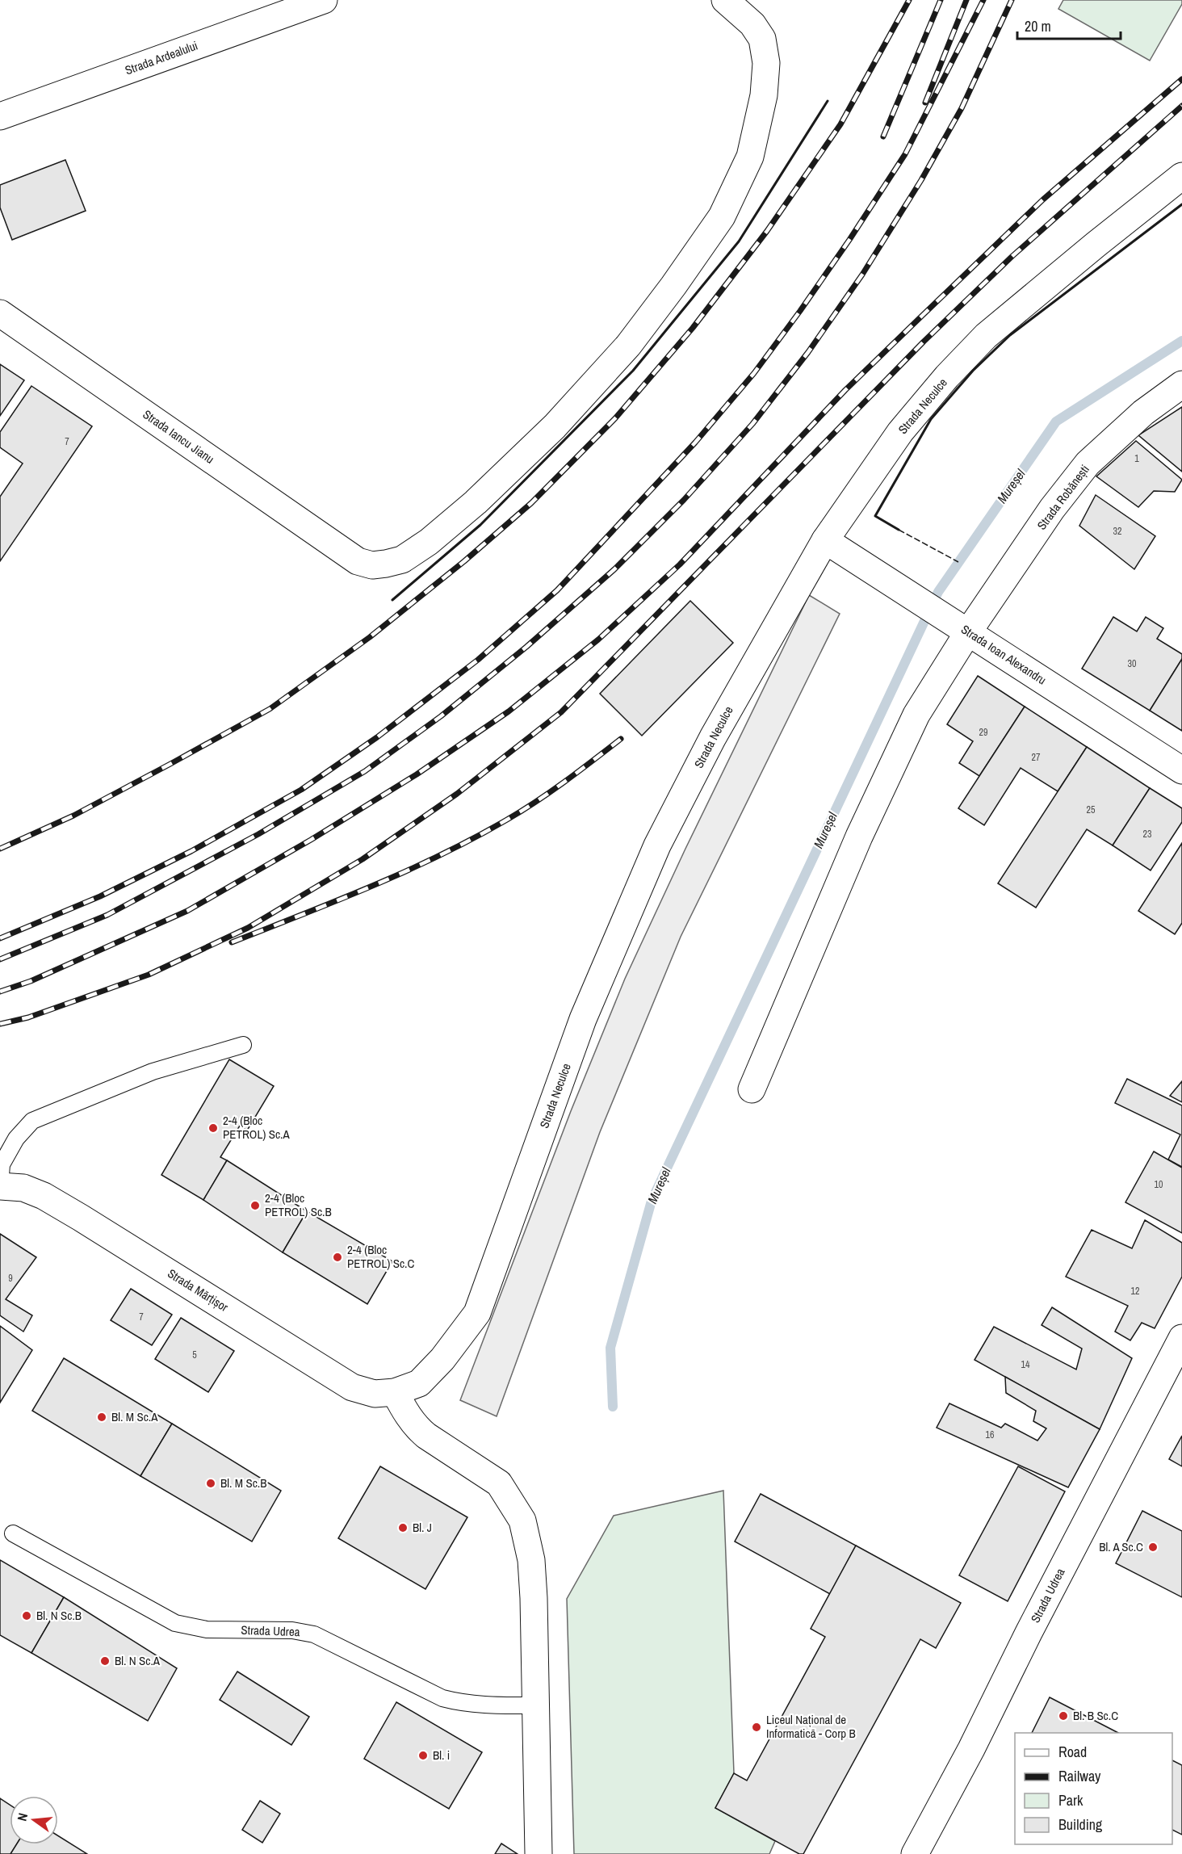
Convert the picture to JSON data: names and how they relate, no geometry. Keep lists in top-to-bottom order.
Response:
{
  "streets": {
    "street": [
      "Strada Ardealului",
      "Strada Neculce",
      "Strada Iancu Jianu",
      "Strada Robănești",
      "Strada Ioan Alexandru",
      "Strada Mărțișor",
      "Strada Udrea"
    ]
  },
  "crossings": [
    ["Strada Neculce", "Strada Ioan Alexandru"],
    ["Strada Neculce", "Strada Mărțișor"],
    ["Strada Robănești", "Strada Ioan Alexandru"]
  ],
  "water": ["Mureșel"],
  "places": [
    "2-4 (Bloc PETROL) Sc.A",
    "2-4 (Bloc PETROL) Sc.B",
    "2-4 (Bloc PETROL) Sc.C",
    "Bl. M Sc.A",
    "Bl. M Sc.B",
    "Bl. J",
    "Bl. A Sc.C",
    "Bl. N Sc.B",
    "Bl. N Sc.A",
    "Bl. B Sc.C",
    "Liceul Național de Informatică - Corp B",
    "Bl. i"
  ],
  "house_numbers": [
    "7",
    "1",
    "32",
    "30",
    "29",
    "27",
    "25",
    "23",
    "10",
    "9",
    "12",
    "7",
    "5",
    "14",
    "16"
  ],
  "legend": [
    "Road",
    "Railway",
    "Park",
    "Building"
  ],
  "scale_bar": "20 m",
  "north": "left"
}
